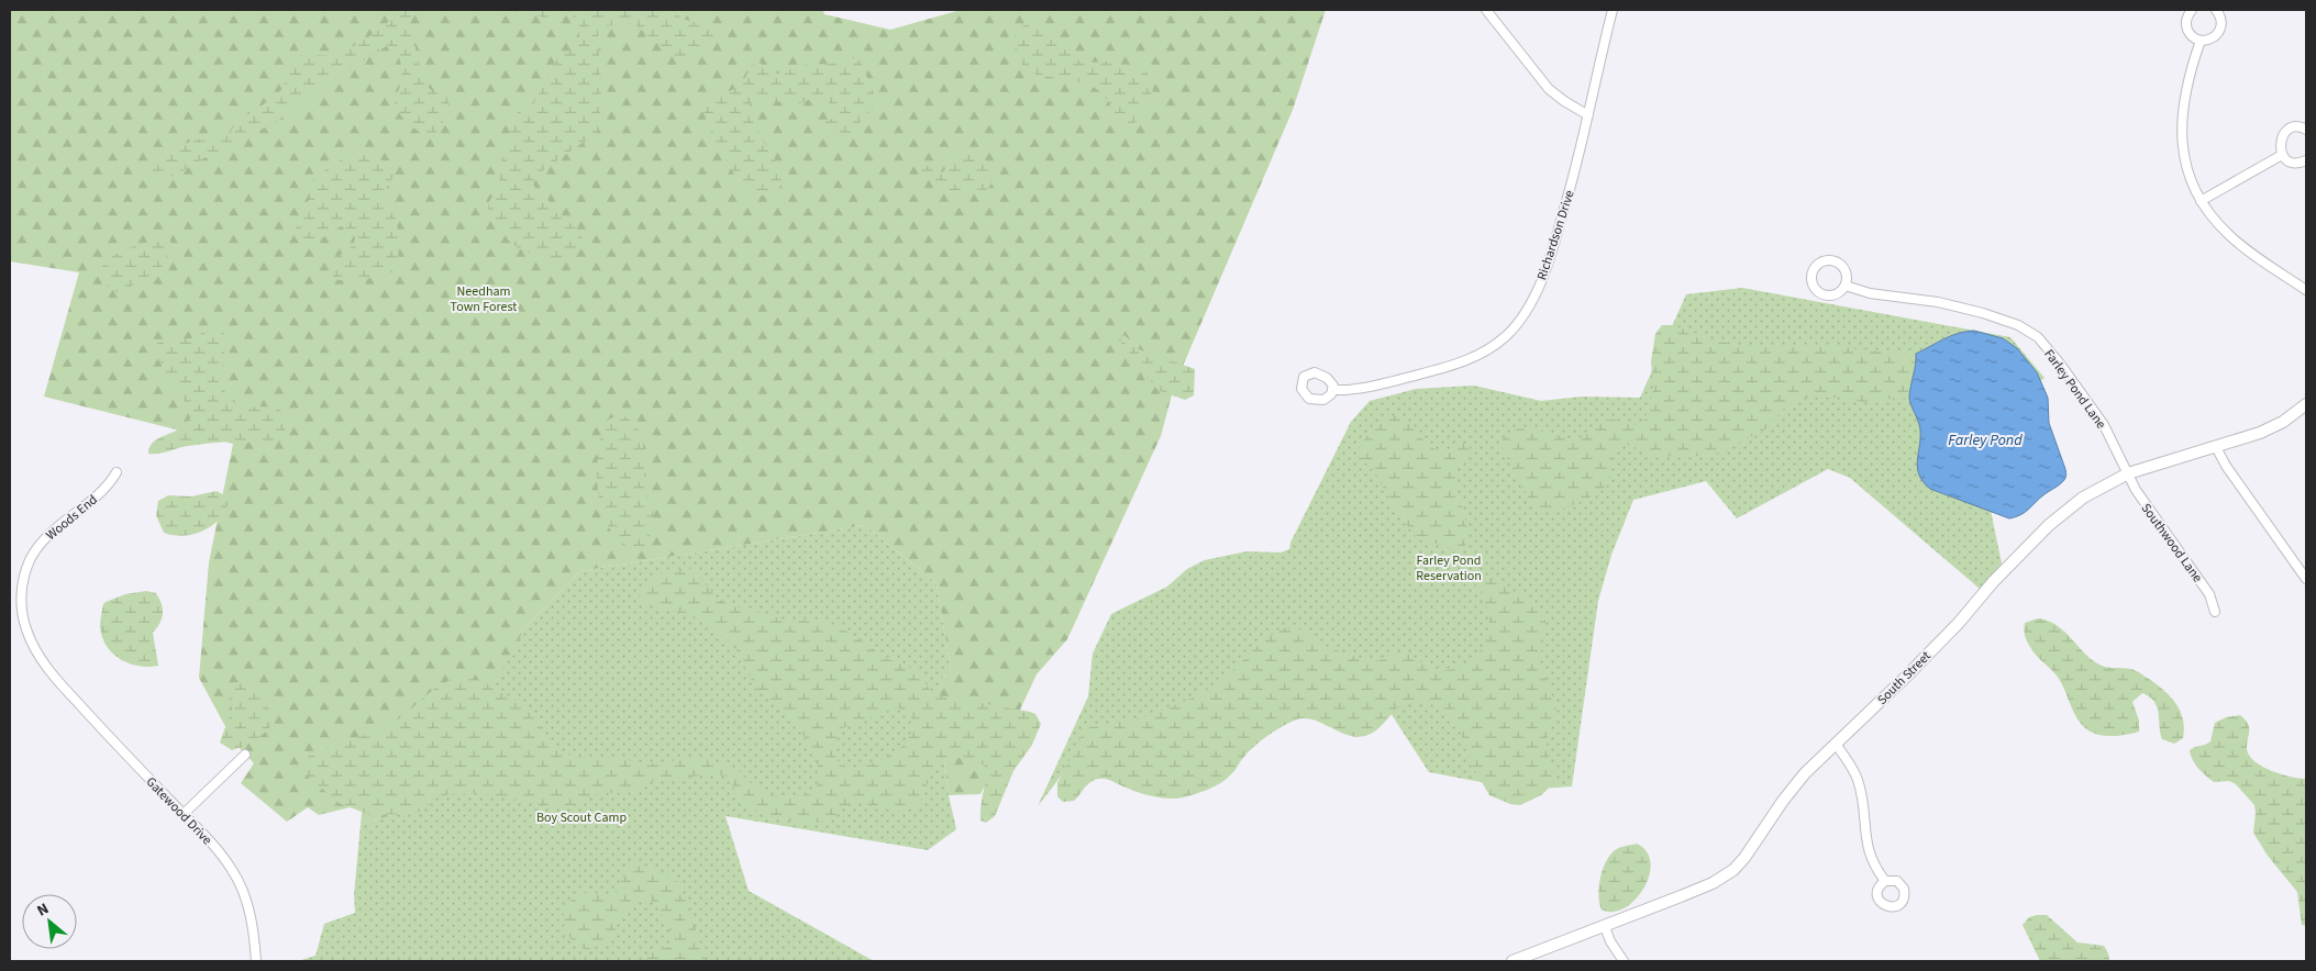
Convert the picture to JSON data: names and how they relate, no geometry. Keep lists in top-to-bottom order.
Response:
{
  "streets": {
    "street": [
      "Richardson Drive",
      "Farley Pond Lane",
      "Woods End",
      "Southwood Lane",
      "South Street",
      "Gatewood Drive"
    ]
  },
  "crossings": [
    ["Farley Pond Lane", "Southwood Lane"],
    ["Farley Pond Lane", "South Street"],
    ["Woods End", "Gatewood Drive"],
    ["Southwood Lane", "South Street"]
  ],
  "water": ["Farley Pond"],
  "parks": ["Needham Town Forest", "Farley Pond Reservation", "Boy Scout Camp"],
  "north": "top left"
}
